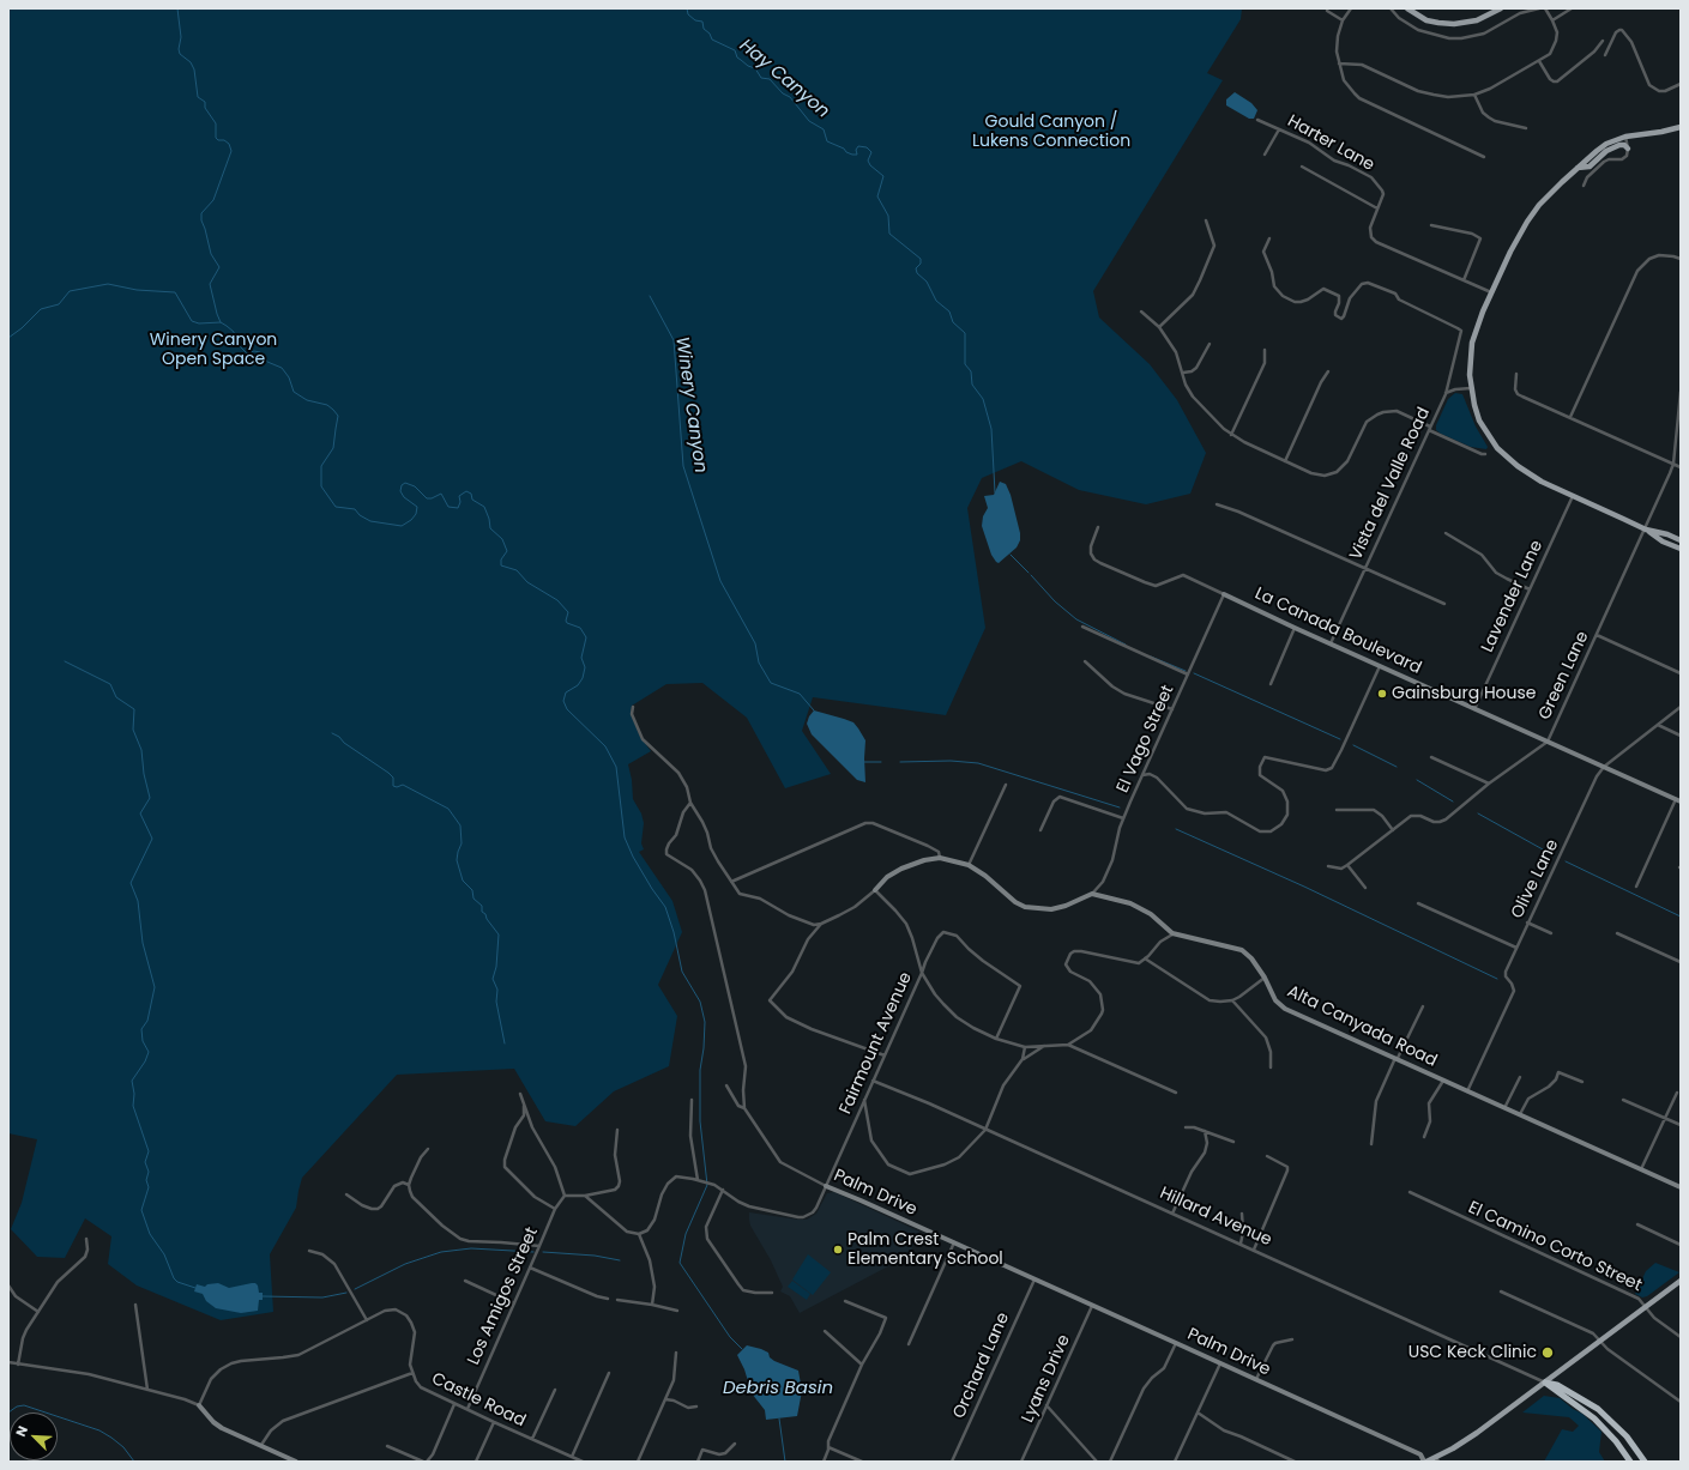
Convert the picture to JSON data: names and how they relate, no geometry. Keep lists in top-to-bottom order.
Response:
{
  "streets": {
    "highway": ["Hillard Avenue"],
    "street": [
      "Harter Lane",
      "Vista del Valle Road",
      "Lavender Lane",
      "La Canada Boulevard",
      "Green Lane",
      "El Vago Street",
      "Olive Lane",
      "Alta Canyada Road",
      "Fairmount Avenue",
      "Palm Drive",
      "El Camino Corto Street",
      "Los Amigos Street",
      "Orchard Lane",
      "Lyans Drive",
      "Castle Road"
    ]
  },
  "crossings": [
    ["Vista del Valle Road", "La Canada Boulevard"],
    ["Lavender Lane", "La Canada Boulevard"],
    ["La Canada Boulevard", "Green Lane"],
    ["La Canada Boulevard", "El Vago Street"],
    ["La Canada Boulevard", "Olive Lane"],
    ["El Vago Street", "Alta Canyada Road"],
    ["Olive Lane", "Alta Canyada Road"],
    ["Fairmount Avenue", "Palm Drive"],
    ["Fairmount Avenue", "Hillard Avenue"],
    ["Palm Drive", "Orchard Lane"],
    ["Palm Drive", "Lyans Drive"],
    ["Los Amigos Street", "Castle Road"]
  ],
  "water": ["Hay Canyon", "Winery Canyon", "Debris Basin"],
  "parks": ["Gould Canyon / Lukens Connection", "Winery Canyon Open Space"],
  "places": ["Gainsburg House", "Palm Crest Elementary School", "USC Keck Clinic"],
  "north": "top left"
}
